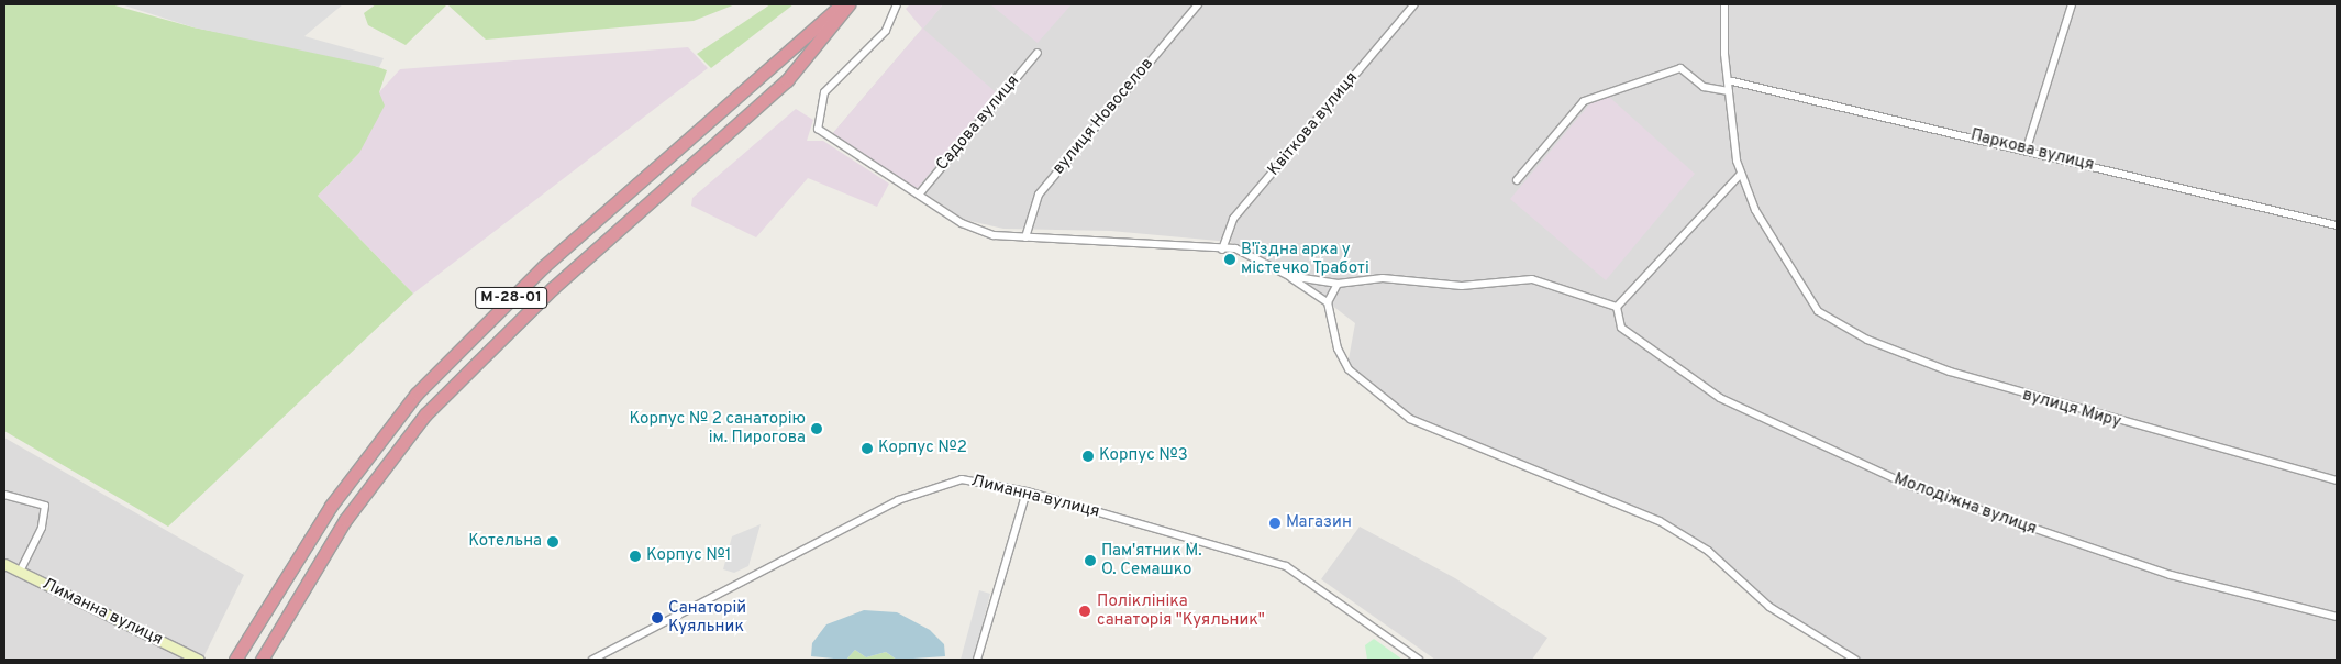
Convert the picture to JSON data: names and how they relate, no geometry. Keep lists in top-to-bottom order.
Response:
{
  "streets": {
    "highway": ["М-28-01"],
    "main road": ["Лиманна вулиця"],
    "street": [
      "вулиця Новоселов",
      "Садова вулиця",
      "Квіткова вулиця",
      "Паркова вулиця",
      "вулиця Миру",
      "Молодіжна вулиця"
    ]
  },
  "places": [
    "В'їздна арка у містечко Тработі",
    "Корпус № 2 санаторію ім. Пирогова",
    "Корпус №2",
    "Корпус №3",
    "Магазин",
    "Котельна",
    "Корпус №1",
    "Пам'ятник М. О. Семашко",
    "Поліклініка санаторія \"Куяльник\"",
    "Санаторій Куяльник"
  ]
}
